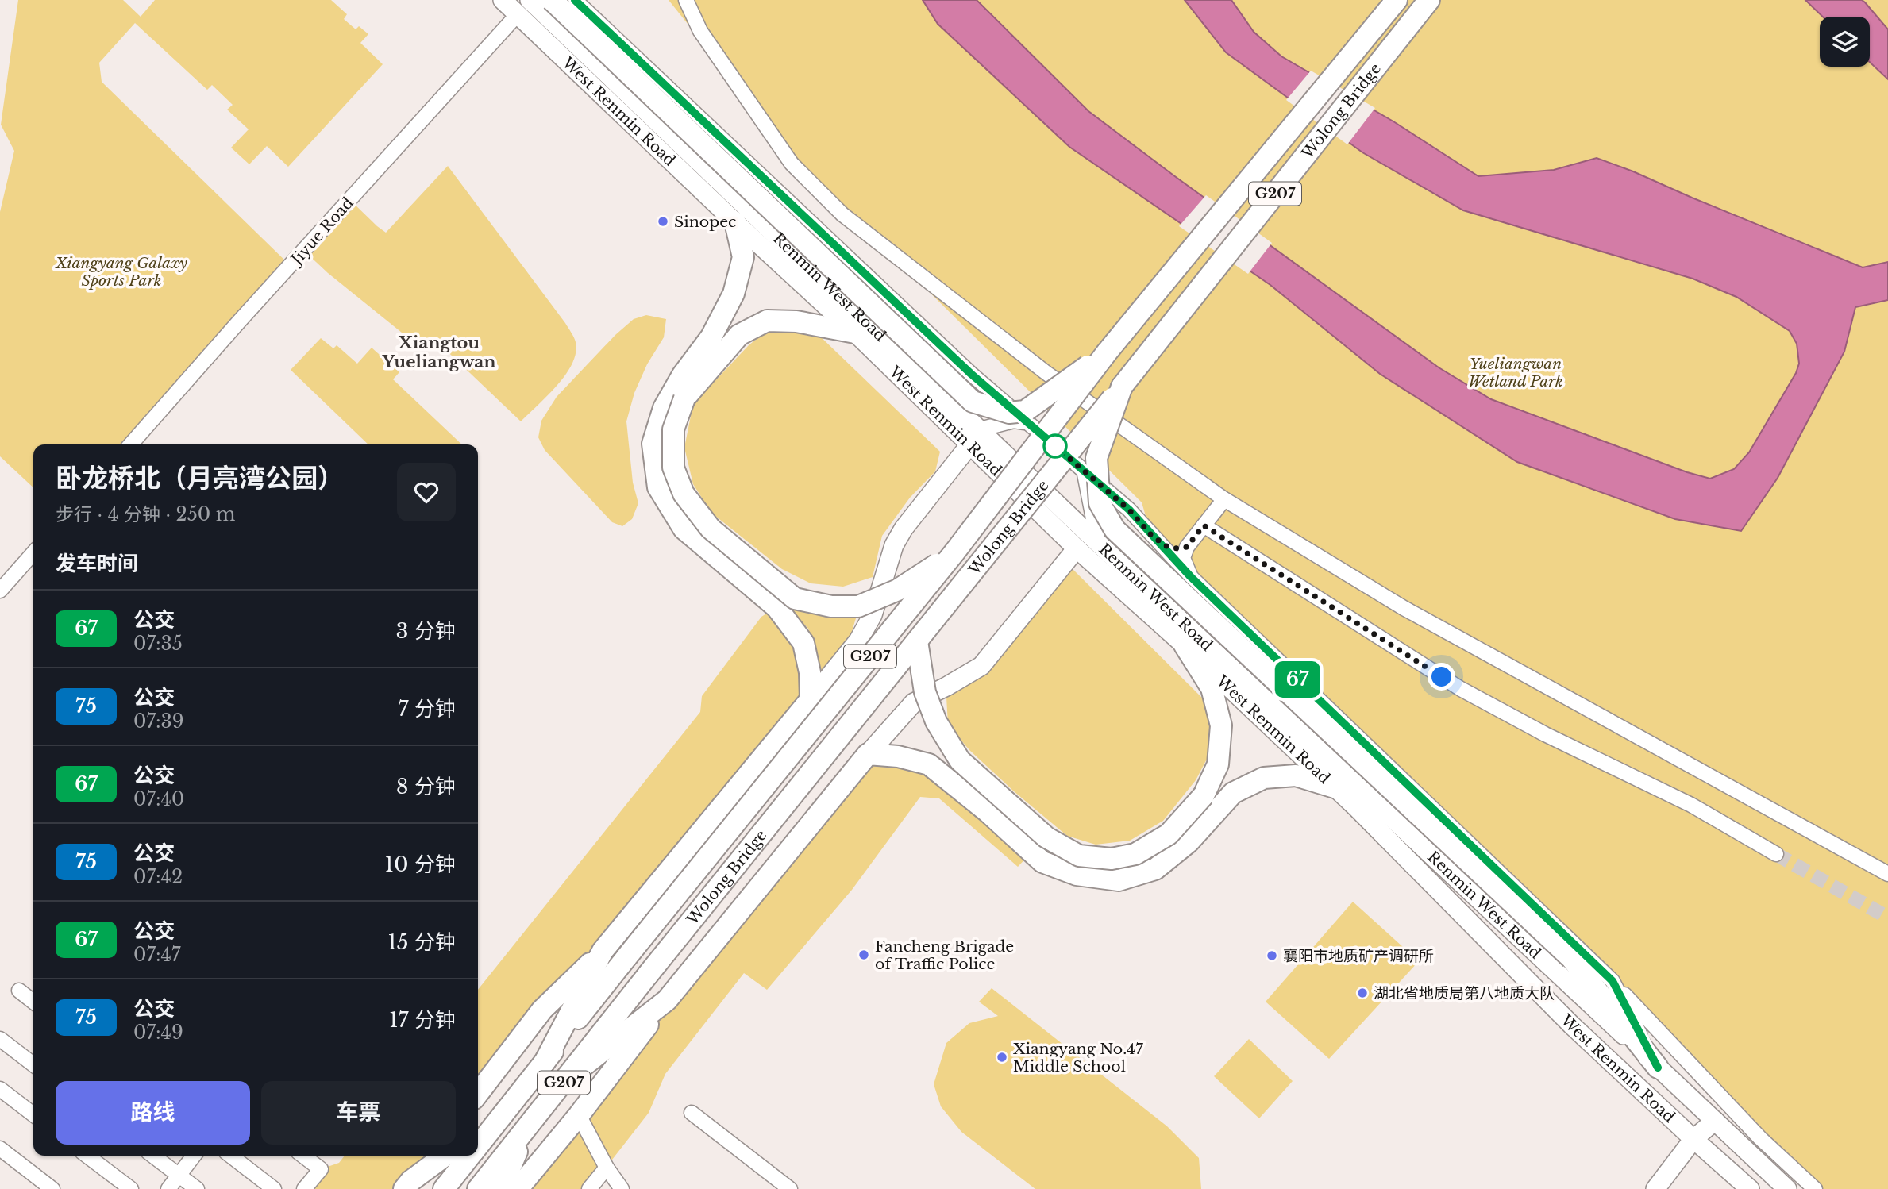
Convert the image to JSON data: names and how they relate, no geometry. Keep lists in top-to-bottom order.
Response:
{
  "streets": {
    "highway": ["Wolong Bridge", "G207"],
    "main road": ["West Renmin Road", "Renmin West Road"],
    "street": ["Jiyue Road"]
  },
  "crossings": [
    ["Wolong Bridge", "G207"],
    ["West Renmin Road", "Jiyue Road"]
  ],
  "districts": ["Xiangtou Yueliangwan"],
  "parks": ["Xiangyang Galaxy Sports Park", "Yueliangwan Wetland Park"],
  "places": [
    "Sinopec",
    "Fancheng Brigade of Traffic Police",
    "襄阳市地质矿产调研所",
    "湖北省地质局第八地质大队",
    "Xiangyang No.47 Middle School"
  ],
  "lines": ["bus line 67"],
  "page": {
    "on_map": "67",
    "heading": [
      ["卧龙桥北（月亮湾公园）", "步行 · 4 分钟 · 250 m"],
      "发车时间"
    ],
    "list": [
      {
        "mark": "67",
        "name": "公交",
        "note": "07:35",
        "value": "3 分钟"
      },
      {
        "mark": "75",
        "name": "公交",
        "note": "07:39",
        "value": "7 分钟"
      },
      {
        "mark": "67",
        "name": "公交",
        "note": "07:40",
        "value": "8 分钟"
      },
      {
        "mark": "75",
        "name": "公交",
        "note": "07:42",
        "value": "10 分钟"
      },
      {
        "mark": "67",
        "name": "公交",
        "note": "07:47",
        "value": "15 分钟"
      },
      {
        "mark": "75",
        "name": "公交",
        "note": "07:49",
        "value": "17 分钟"
      }
    ],
    "buttons": ["路线", "车票"]
  }
}
